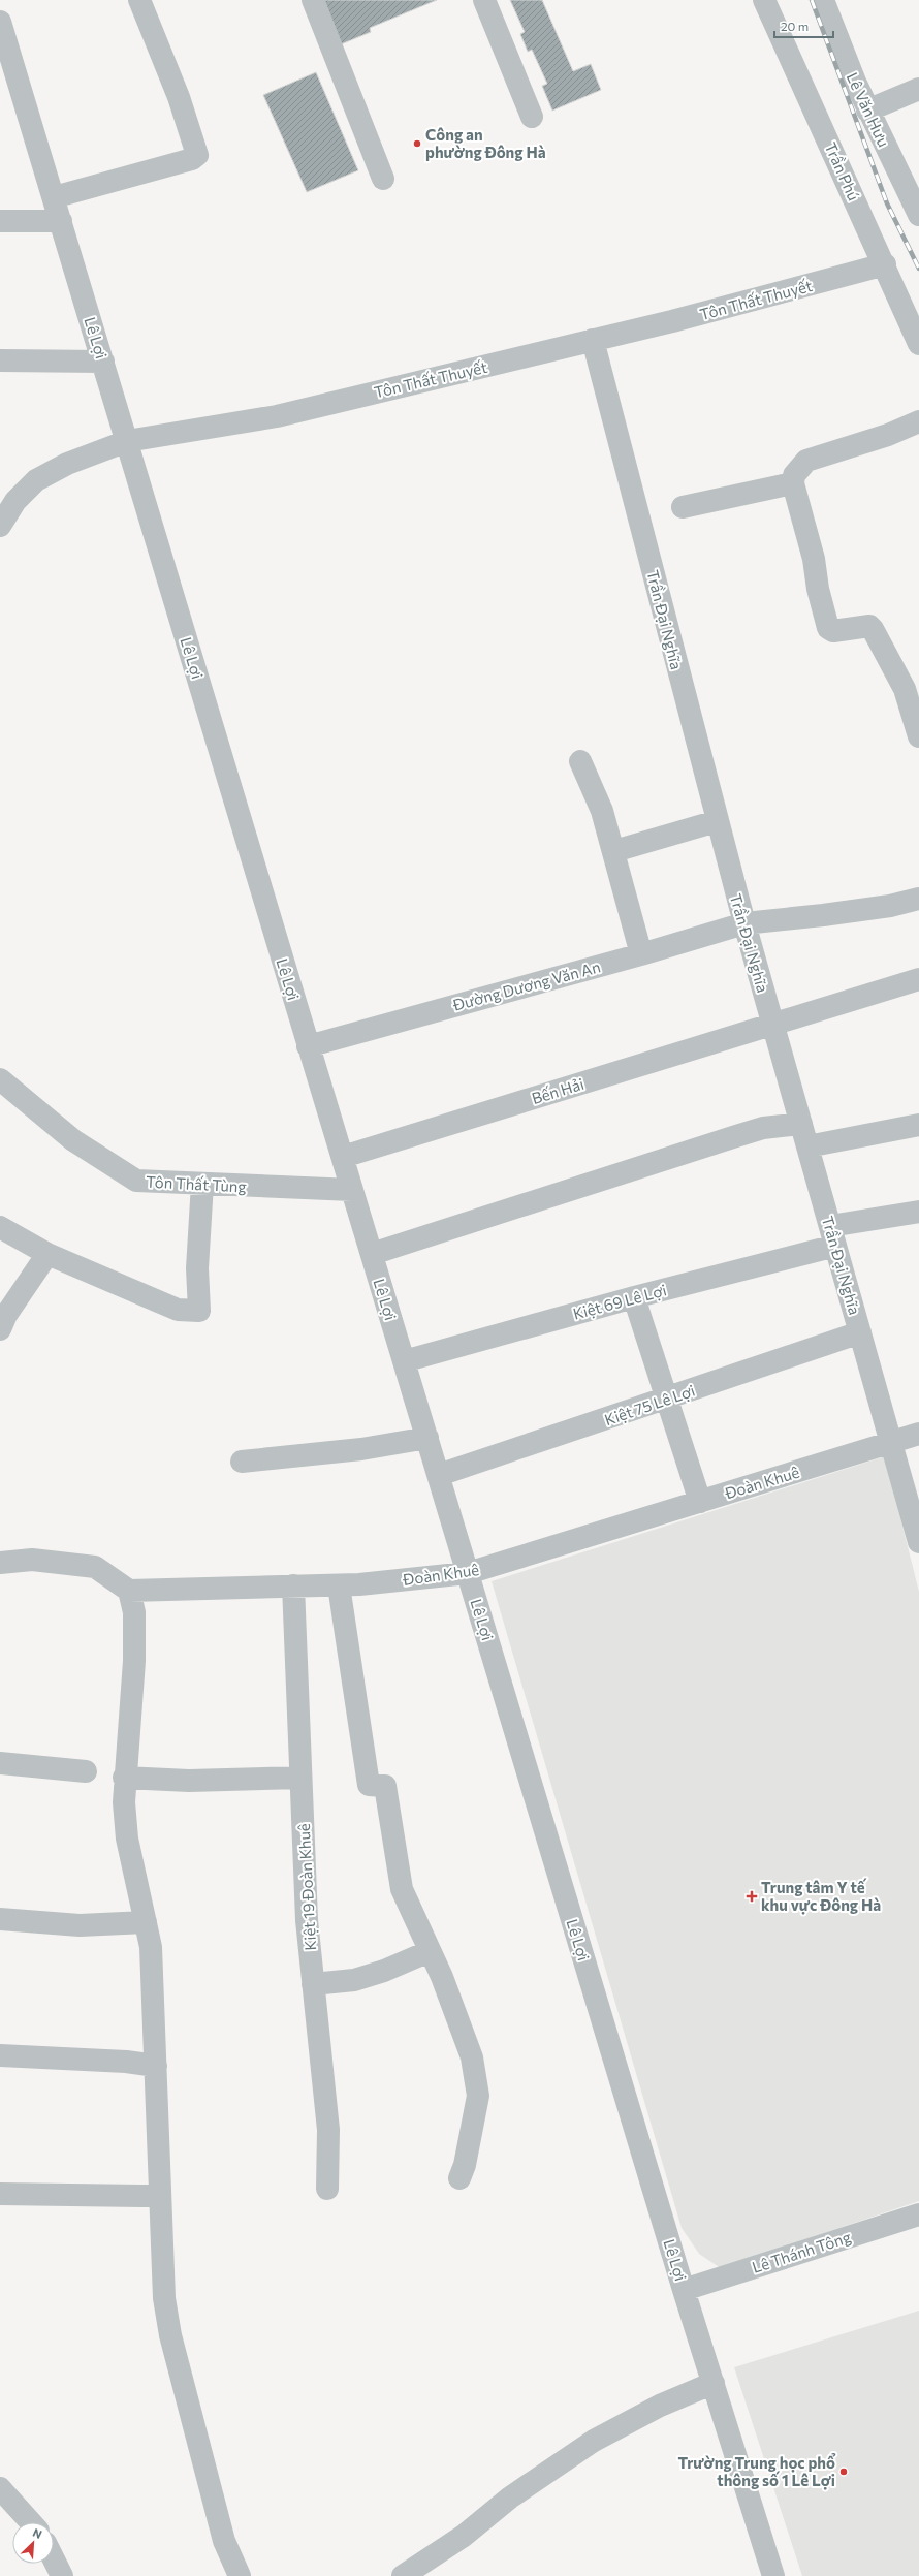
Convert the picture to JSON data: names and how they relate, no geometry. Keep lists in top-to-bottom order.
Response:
{
  "streets": {
    "street": [
      "Lê Văn Hưu",
      "Trần Phú",
      "Tôn Thất Thuyết",
      "Lê Lợi",
      "Trần Đại Nghĩa",
      "Đường Dương Văn An",
      "Bến Hải",
      "Tôn Thất Tùng",
      "Kiệt 69 Lê Lợi",
      "Kiệt 75 Lê Lợi",
      "Đoàn Khuê",
      "Kiệt 19 Đoàn Khuê",
      "Lê Thánh Tông"
    ]
  },
  "crossings": [
    ["Trần Phú", "Tôn Thất Thuyết"],
    ["Tôn Thất Thuyết", "Lê Lợi"],
    ["Tôn Thất Thuyết", "Trần Đại Nghĩa"],
    ["Lê Lợi", "Đường Dương Văn An"],
    ["Lê Lợi", "Bến Hải"],
    ["Lê Lợi", "Tôn Thất Tùng"],
    ["Lê Lợi", "Kiệt 69 Lê Lợi"],
    ["Lê Lợi", "Kiệt 75 Lê Lợi"],
    ["Lê Lợi", "Đoàn Khuê"],
    ["Lê Lợi", "Lê Thánh Tông"],
    ["Trần Đại Nghĩa", "Đường Dương Văn An"],
    ["Trần Đại Nghĩa", "Bến Hải"],
    ["Trần Đại Nghĩa", "Kiệt 69 Lê Lợi"],
    ["Trần Đại Nghĩa", "Kiệt 75 Lê Lợi"],
    ["Trần Đại Nghĩa", "Đoàn Khuê"],
    ["Đoàn Khuê", "Kiệt 19 Đoàn Khuê"]
  ],
  "places": {
    "other": ["Công an phường Đông Hà", "Trường Trung học phổ thông số 1 Lê Lợi"],
    "health": ["Trung tâm Y tế khu vực Đông Hà"]
  },
  "scale_bar": "20 m",
  "north": "top right"
}
